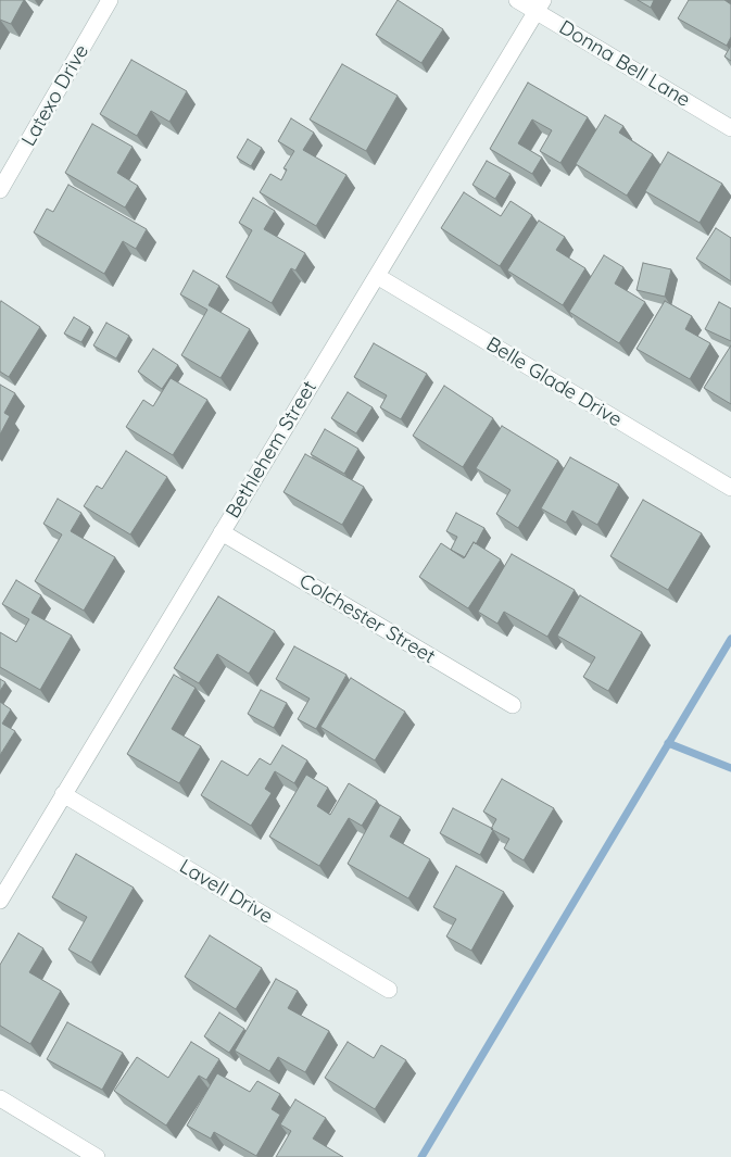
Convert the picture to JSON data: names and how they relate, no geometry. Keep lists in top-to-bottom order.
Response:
{
  "streets": {
    "street": [
      "Donna Bell Lane",
      "Latexo Drive",
      "Belle Glade Drive",
      "Bethlehem Street",
      "Colchester Street",
      "Lavell Drive"
    ]
  },
  "crossings": [
    ["Donna Bell Lane", "Bethlehem Street"],
    ["Belle Glade Drive", "Bethlehem Street"],
    ["Bethlehem Street", "Colchester Street"],
    ["Bethlehem Street", "Lavell Drive"]
  ]
}
